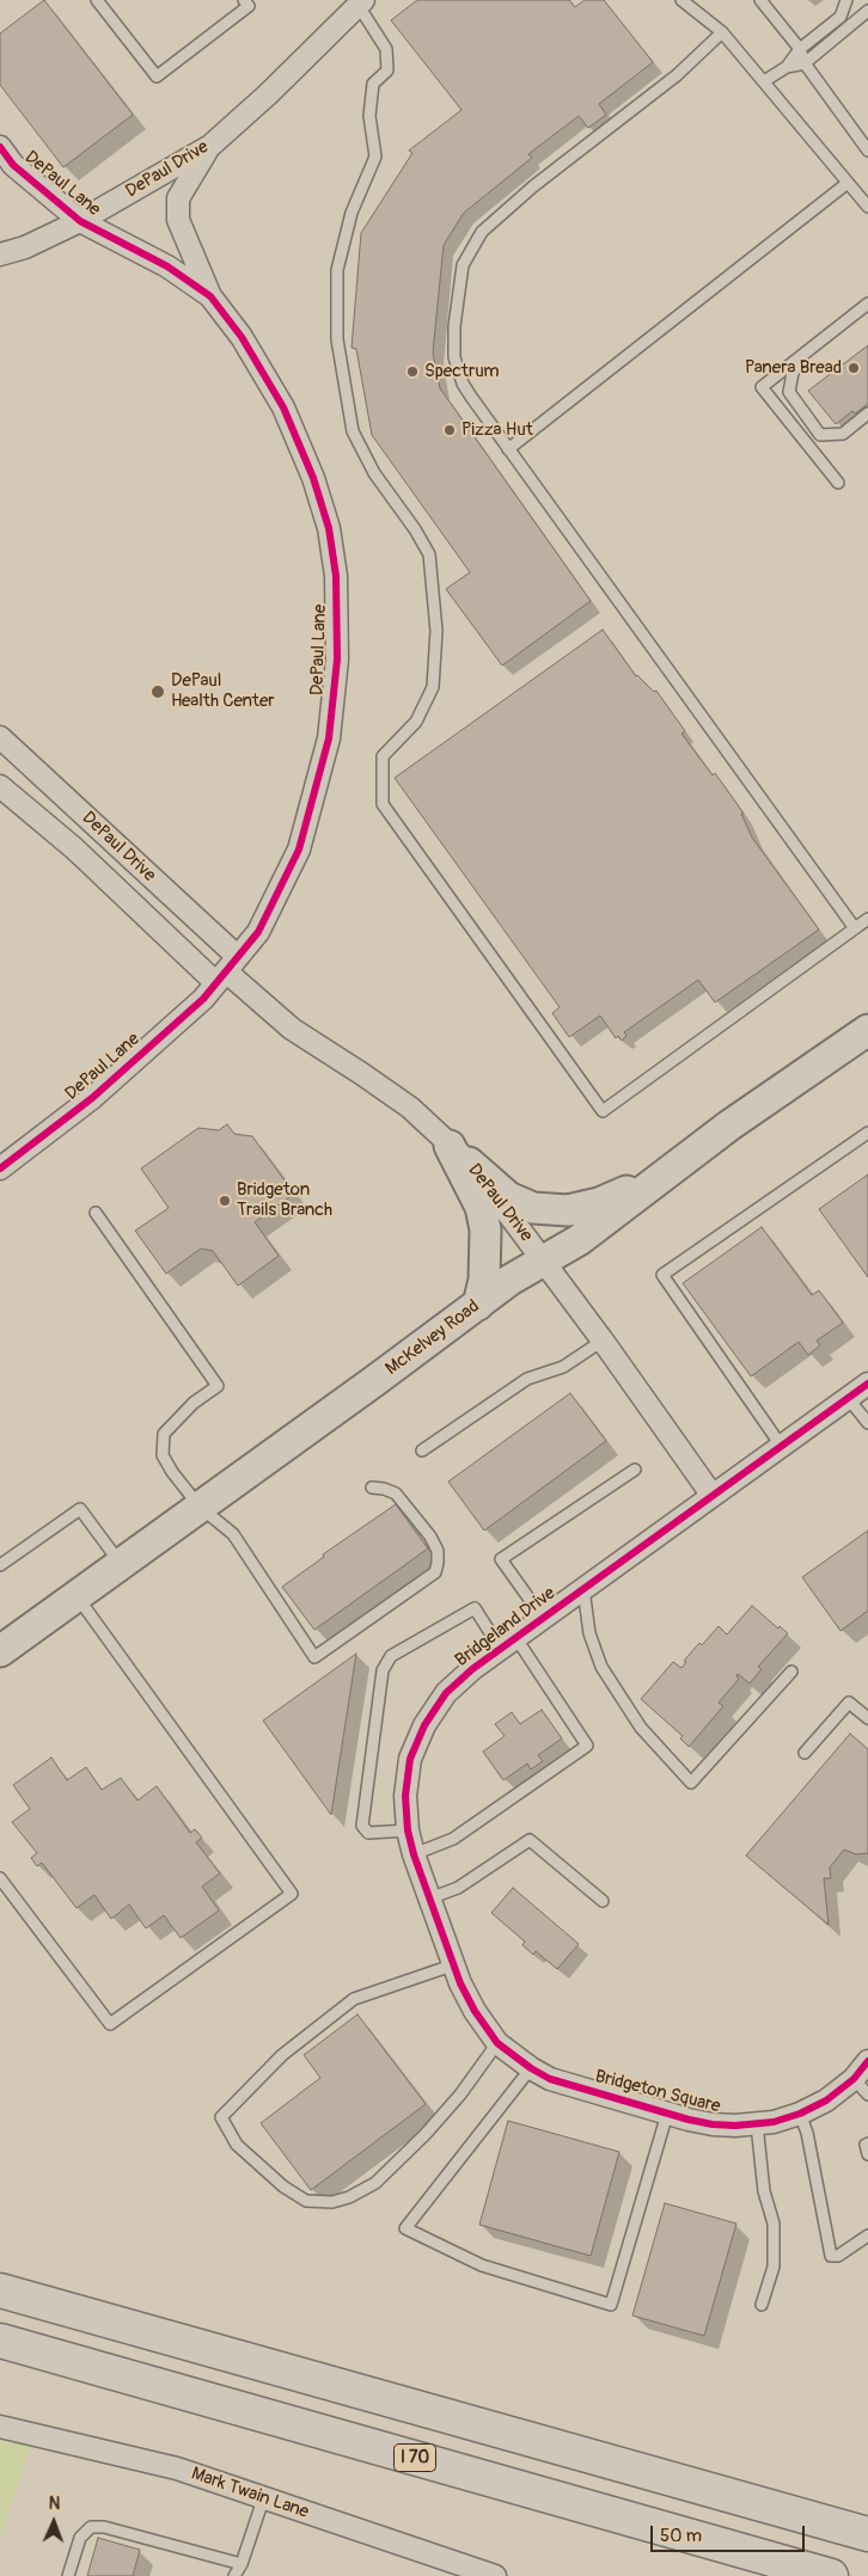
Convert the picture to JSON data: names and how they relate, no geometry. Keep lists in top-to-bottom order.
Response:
{
  "streets": {
    "highway": ["I 70"],
    "street": [
      "DePaul Drive",
      "DePaul Lane",
      "McKelvey Road",
      "Bridgeland Drive",
      "Bridgeton Square",
      "Mark Twain Lane"
    ]
  },
  "crossings": [
    ["DePaul Drive", "DePaul Lane"],
    ["DePaul Drive", "McKelvey Road"],
    ["DePaul Drive", "Bridgeland Drive"],
    ["Bridgeland Drive", "Bridgeton Square"]
  ],
  "places": [
    "Panera Bread",
    "Spectrum",
    "Pizza Hut",
    "DePaul Health Center",
    "Bridgeton Trails Branch"
  ],
  "scale_bar": "50 m",
  "north": "top"
}
